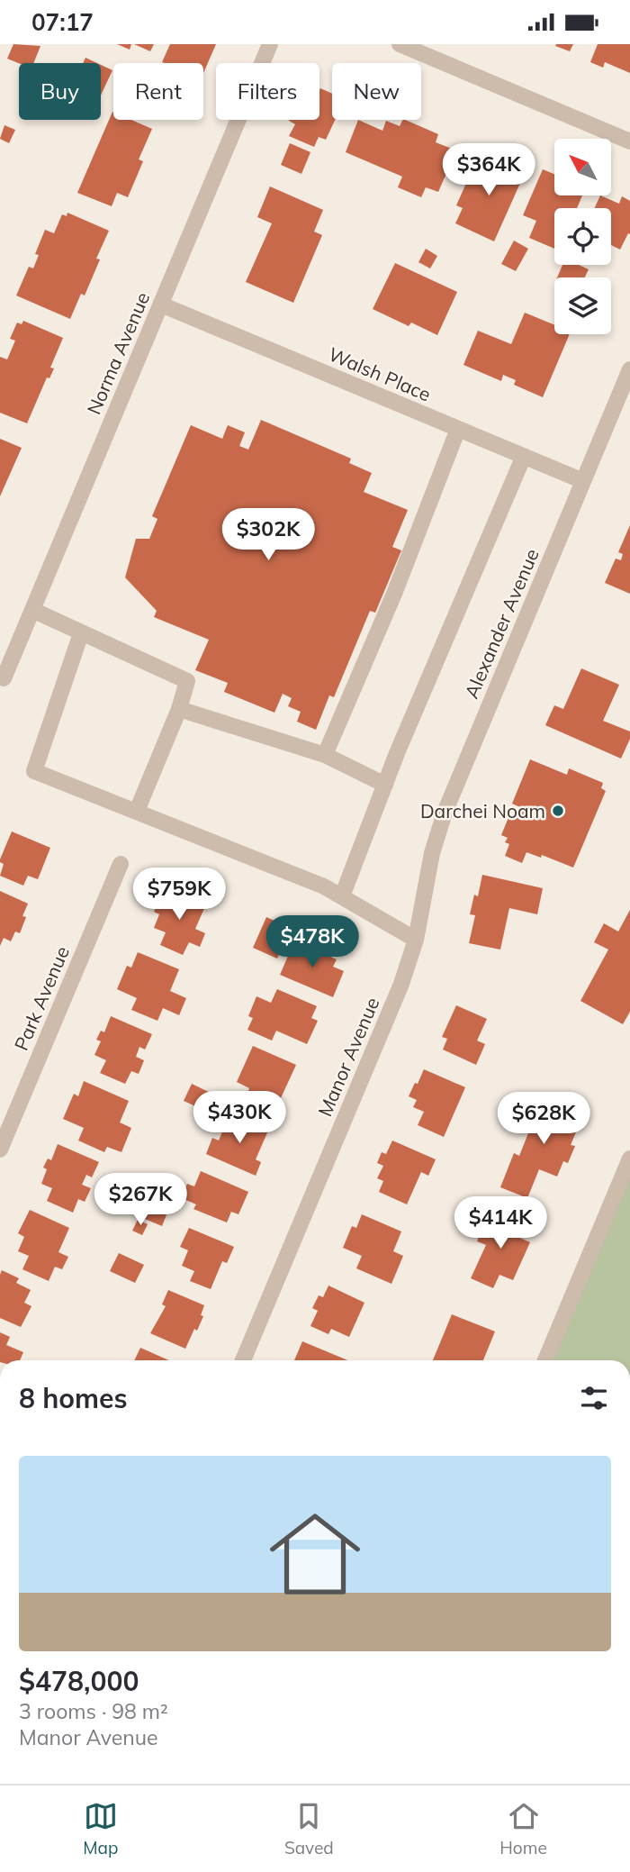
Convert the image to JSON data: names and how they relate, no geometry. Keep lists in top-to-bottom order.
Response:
{
  "streets": {
    "street": [
      "Norma Avenue",
      "Walsh Place",
      "Alexander Avenue",
      "Park Avenue",
      "Manor Avenue"
    ]
  },
  "crossings": [
    ["Norma Avenue", "Walsh Place"],
    ["Walsh Place", "Alexander Avenue"],
    ["Alexander Avenue", "Manor Avenue"]
  ],
  "places": ["Darchei Noam"],
  "north": "top left",
  "page": {
    "status": "07:17",
    "chip": [
      "Buy",
      "Rent",
      "Filters",
      "New"
    ],
    "price": [
      "$364K",
      "$302K",
      "$759K",
      "$478K",
      "$430K",
      "$628K",
      "$267K",
      "$414K"
    ],
    "heading": "8 homes",
    "list": [
      {
        "name": "$478,000",
        "note": "3 rooms · 98 m² · Manor Avenue"
      }
    ],
    "tabs": ["Map", "Saved", "Home"]
  }
}
